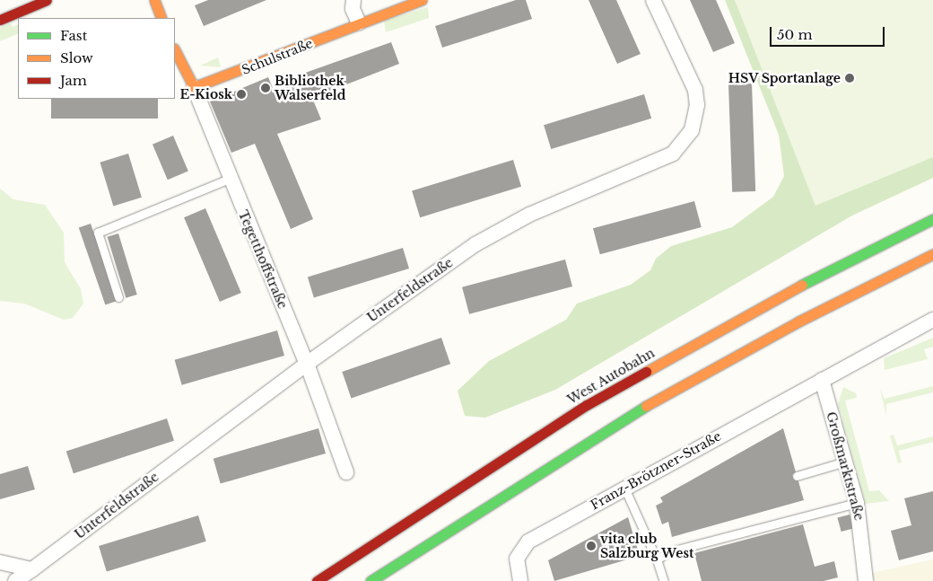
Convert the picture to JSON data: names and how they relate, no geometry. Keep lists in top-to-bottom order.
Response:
{
  "streets": {
    "main road": ["Schulstraße", "Tegetthoffstraße", "West Autobahn"],
    "street": ["Unterfeldstraße", "Großmarktstraße", "Franz-Brötzner-Straße"]
  },
  "crossings": [
    ["Schulstraße", "Tegetthoffstraße"],
    ["Tegetthoffstraße", "Unterfeldstraße"],
    ["Großmarktstraße", "Franz-Brötzner-Straße"]
  ],
  "places": [
    "HSV Sportanlage",
    "Bibliothek Walserfeld",
    "E-Kiosk",
    "vita club Salzburg West"
  ],
  "legend": ["Fast", "Slow", "Jam"],
  "scale_bar": "50 m"
}
